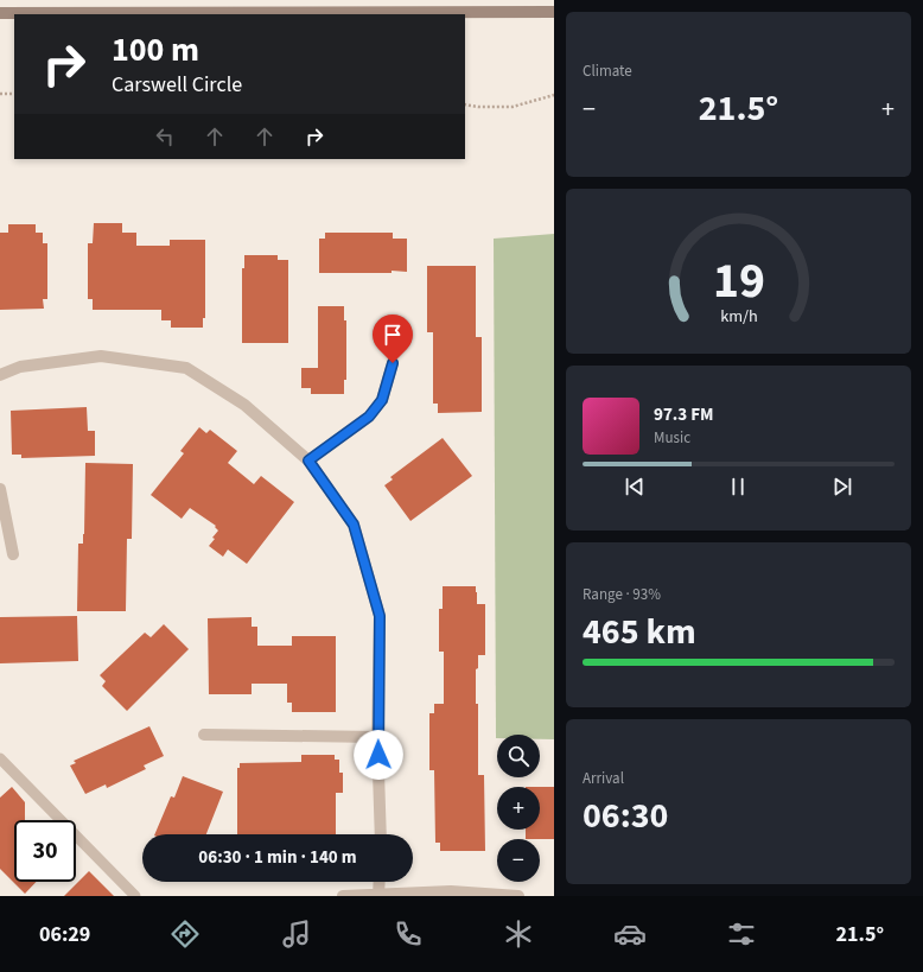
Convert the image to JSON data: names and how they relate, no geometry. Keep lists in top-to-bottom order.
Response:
{
  "page": {
    "tile": [
      "Climate",
      ["Range · 93%", "465 km"],
      ["Arrival", "06:30"]
    ],
    "turn": ["100 m", "Carswell Circle"],
    "heat": ["−", "21.5°", "+"],
    "song": ["97.3 FM", "Music"],
    "map_buttons": ["+", "−"],
    "limit": "30",
    "trip": "06:30 · 1 min · 140 m",
    "tabs": ["06:29", "21.5°"],
    "gauge": ["19", "km/h"]
  }
}
